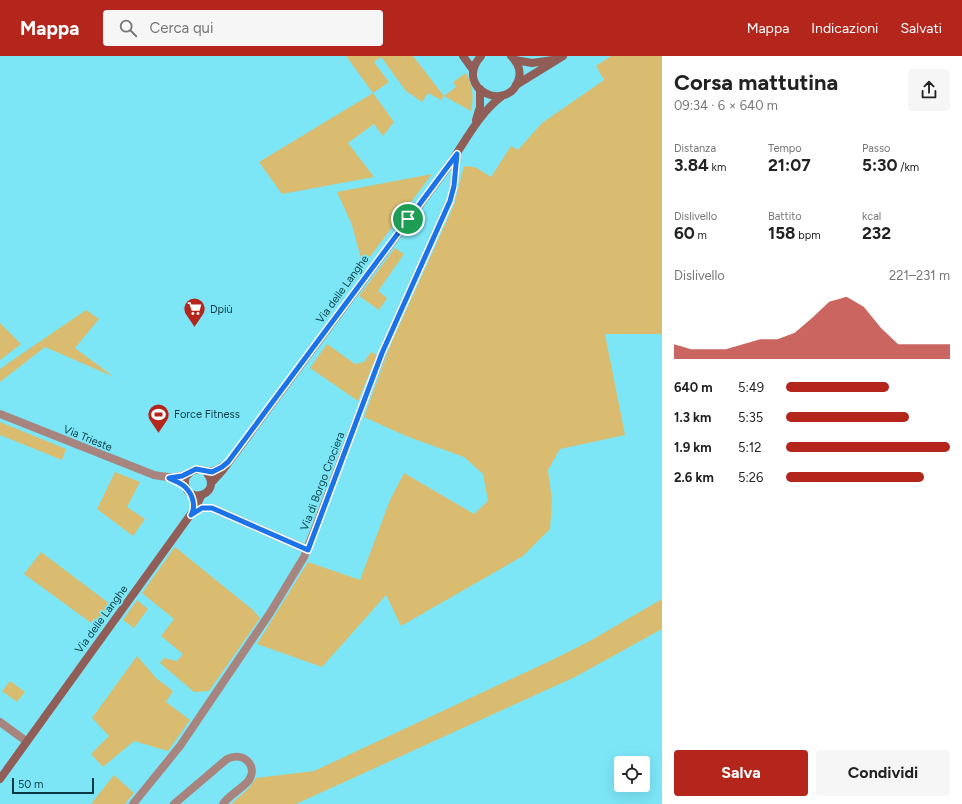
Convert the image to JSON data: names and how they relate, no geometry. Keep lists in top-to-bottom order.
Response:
{
  "streets": {
    "main road": ["Via delle Langhe"],
    "street": ["Via Trieste", "Via di Borgo Crociera"]
  },
  "crossings": [
    ["Via delle Langhe", "Via Trieste"],
    ["Via delle Langhe", "Via di Borgo Crociera"]
  ],
  "places": {
    "supermarket": ["Dpiù"],
    "sports": ["Force Fitness"]
  },
  "scale_bar": "50 m",
  "page": {
    "header": "Mappa",
    "search": "Cerca qui",
    "nav": ["Mappa", "Indicazioni", "Salvati"],
    "heading": ["Corsa mattutina", "09:34 · 6 × 640 m"],
    "stats": [
      ["Distanza", "3.84 km"],
      ["Tempo", "21:07"],
      ["Passo", "5:30 /km"],
      ["Dislivello", "60 m"],
      ["Battito", "158 bpm"],
      ["kcal", "232"]
    ],
    "chart": ["Dislivello", "221–231 m"],
    "list": [
      {
        "name": "640 m",
        "note": "5:49"
      },
      {
        "name": "1.3 km",
        "note": "5:35"
      },
      {
        "name": "1.9 km",
        "note": "5:12"
      },
      {
        "name": "2.6 km",
        "note": "5:26"
      }
    ],
    "buttons": ["Salva", "Condividi"],
    "scale": "50 m"
  }
}
